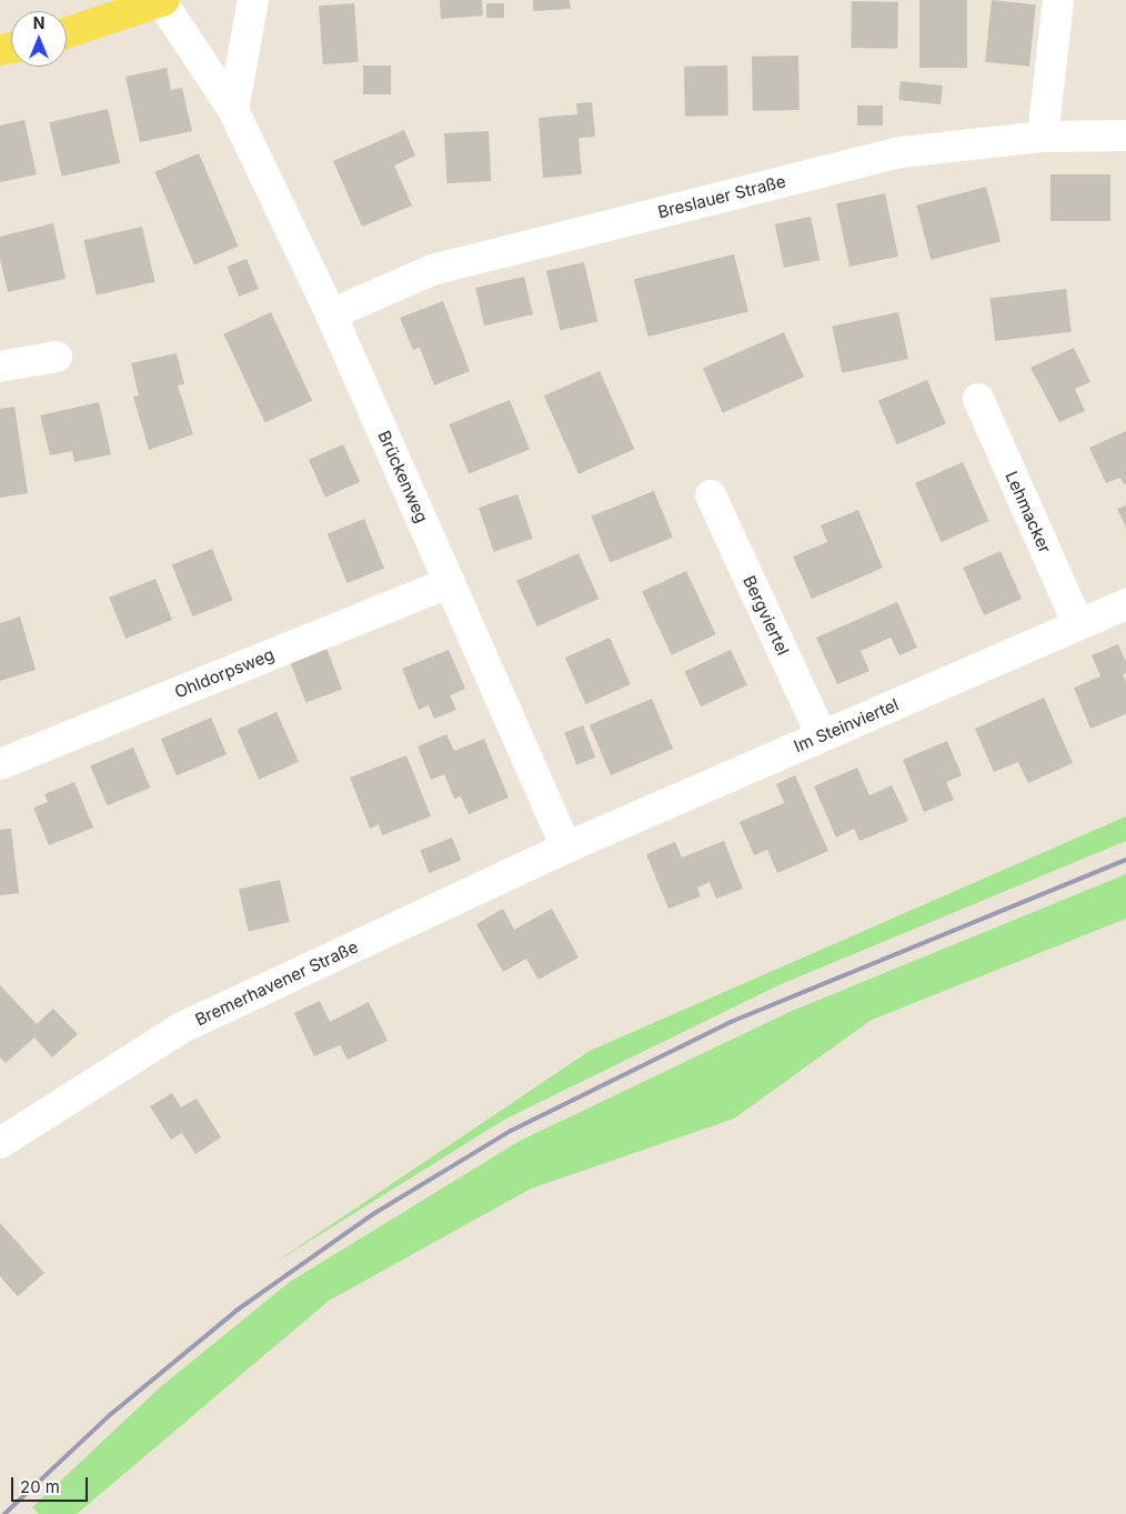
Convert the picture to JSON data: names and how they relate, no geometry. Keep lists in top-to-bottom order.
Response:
{
  "streets": {
    "street": [
      "Breslauer Straße",
      "Brückenweg",
      "Lehmacker",
      "Bergviertel",
      "Ohldorpsweg",
      "Im Steinviertel",
      "Bremerhavener Straße"
    ]
  },
  "crossings": [
    ["Breslauer Straße", "Brückenweg"],
    ["Brückenweg", "Ohldorpsweg"],
    ["Brückenweg", "Im Steinviertel"],
    ["Brückenweg", "Bremerhavener Straße"],
    ["Lehmacker", "Im Steinviertel"],
    ["Bergviertel", "Im Steinviertel"],
    ["Im Steinviertel", "Bremerhavener Straße"]
  ],
  "scale_bar": "20 m",
  "north": "top"
}
